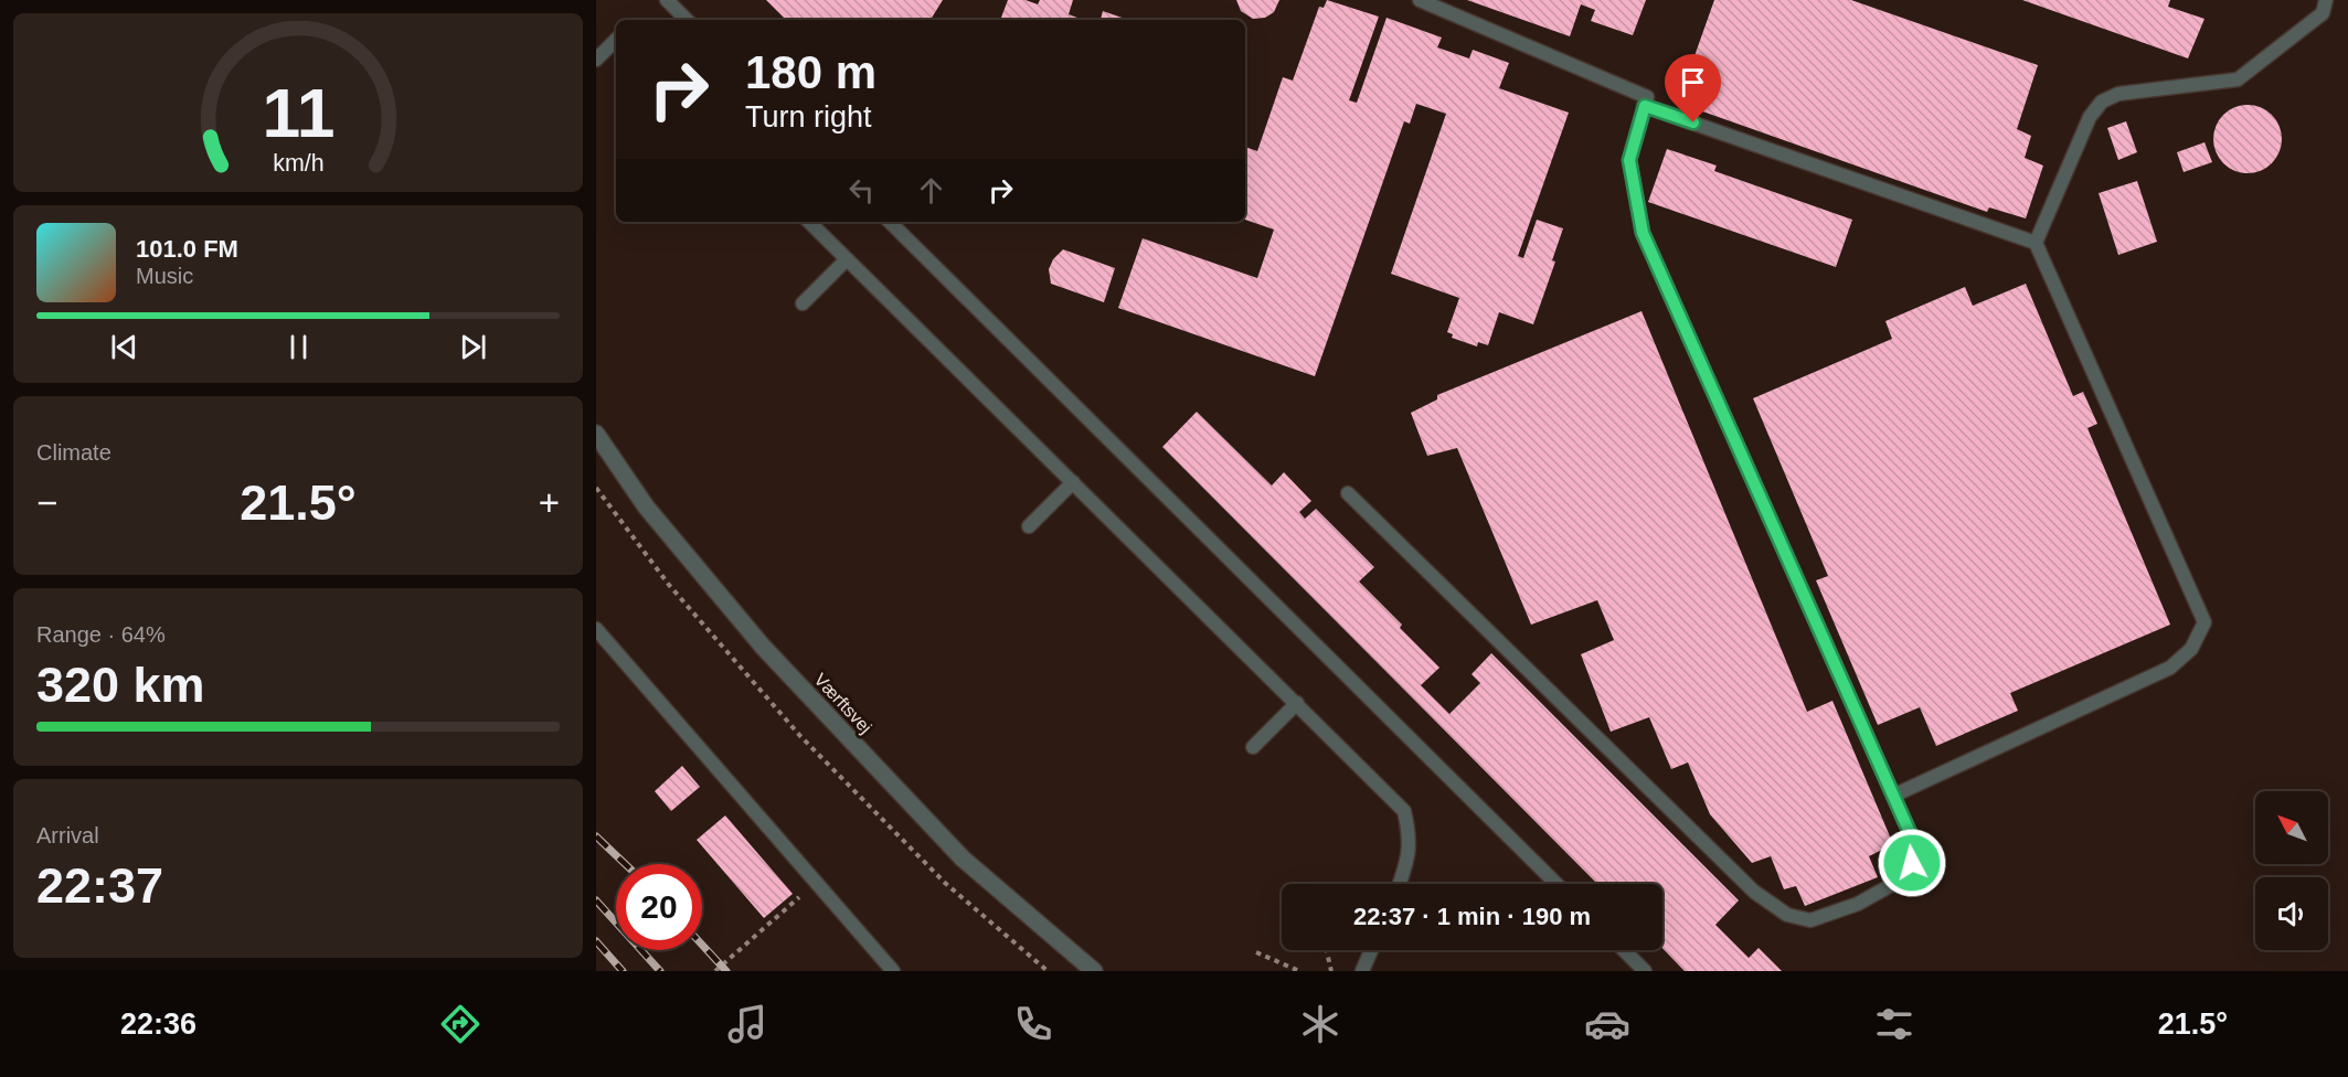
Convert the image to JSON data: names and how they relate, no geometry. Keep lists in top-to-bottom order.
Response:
{
  "streets": {
    "street": ["Værftsvej"]
  },
  "north": "top left",
  "page": {
    "turn": ["180 m", "Turn right"],
    "song": ["101.0 FM", "Music"],
    "tile": [
      "Climate",
      ["Range · 64%", "320 km"],
      ["Arrival", "22:37"]
    ],
    "heat": ["−", "21.5°", "+"],
    "limit": "20",
    "trip": "22:37 · 1 min · 190 m",
    "tabs": ["22:36", "21.5°"],
    "gauge": ["11", "km/h"]
  }
}
